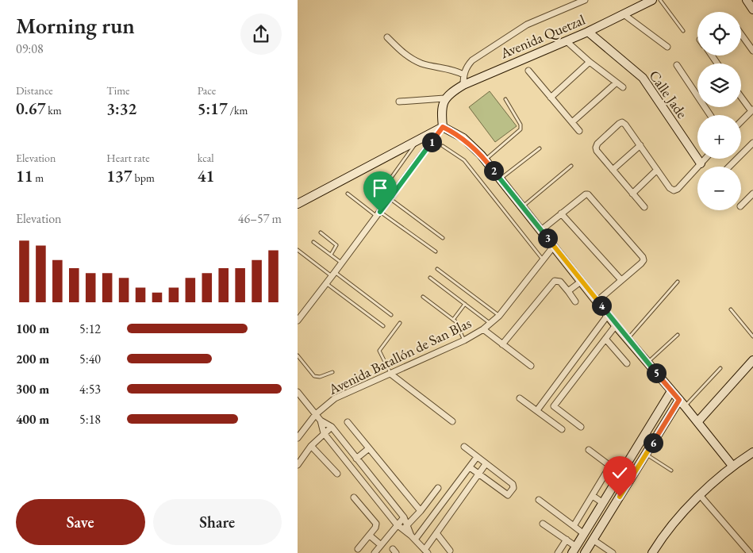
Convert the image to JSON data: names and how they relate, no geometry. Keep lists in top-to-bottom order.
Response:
{
  "streets": {
    "main road": ["Avenida Quetzal", "Calle Jade"],
    "street": ["Avenida Batallón de San Blas"]
  },
  "crossings": [
    ["Avenida Quetzal", "Calle Jade"]
  ],
  "page": {
    "heading": ["Morning run", "09:08"],
    "map_buttons": ["+", "−"],
    "stats": [
      ["Distance", "0.67 km"],
      ["Time", "3:32"],
      ["Pace", "5:17 /km"],
      ["Elevation", "11 m"],
      ["Heart rate", "137 bpm"],
      ["kcal", "41"]
    ],
    "pins": [
      "1",
      "2",
      "3",
      "4",
      "5",
      "6"
    ],
    "chart": ["Elevation", "46–57 m"],
    "list": [
      {
        "name": "100 m",
        "note": "5:12"
      },
      {
        "name": "200 m",
        "note": "5:40"
      },
      {
        "name": "300 m",
        "note": "4:53"
      },
      {
        "name": "400 m",
        "note": "5:18"
      }
    ],
    "buttons": ["Save", "Share"]
  }
}
